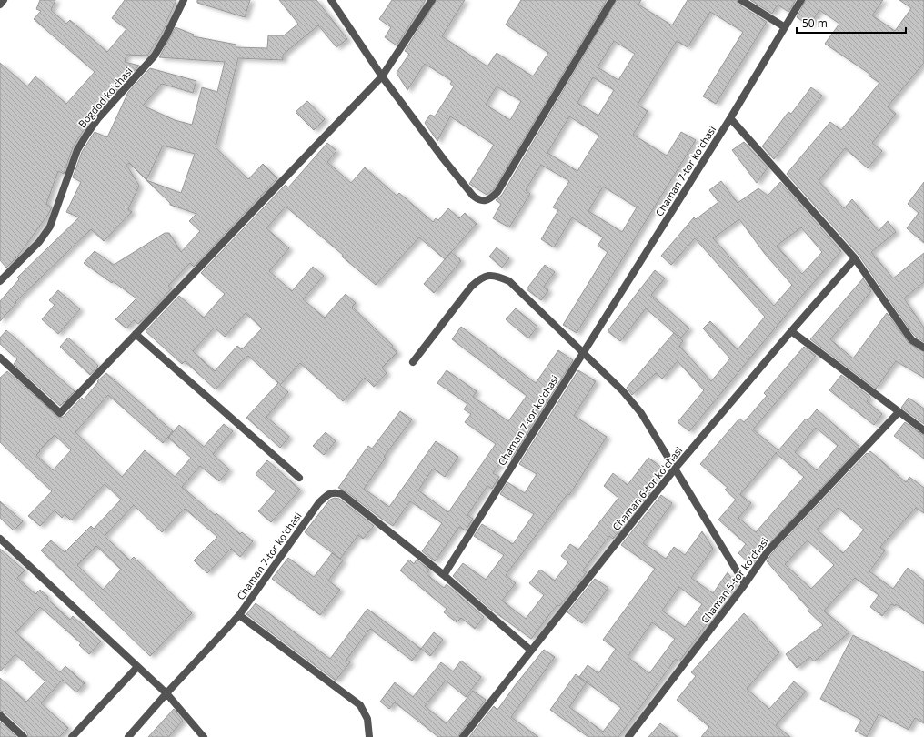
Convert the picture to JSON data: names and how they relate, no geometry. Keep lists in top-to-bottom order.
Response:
{
  "streets": {
    "street": [
      "Bogdod koʻchasi",
      "Chaman 7-tor koʻchasi",
      "Chaman 6-tor koʻchasi",
      "Chaman 5-tor koʻchasi"
    ]
  },
  "scale_bar": "50 m"
}
